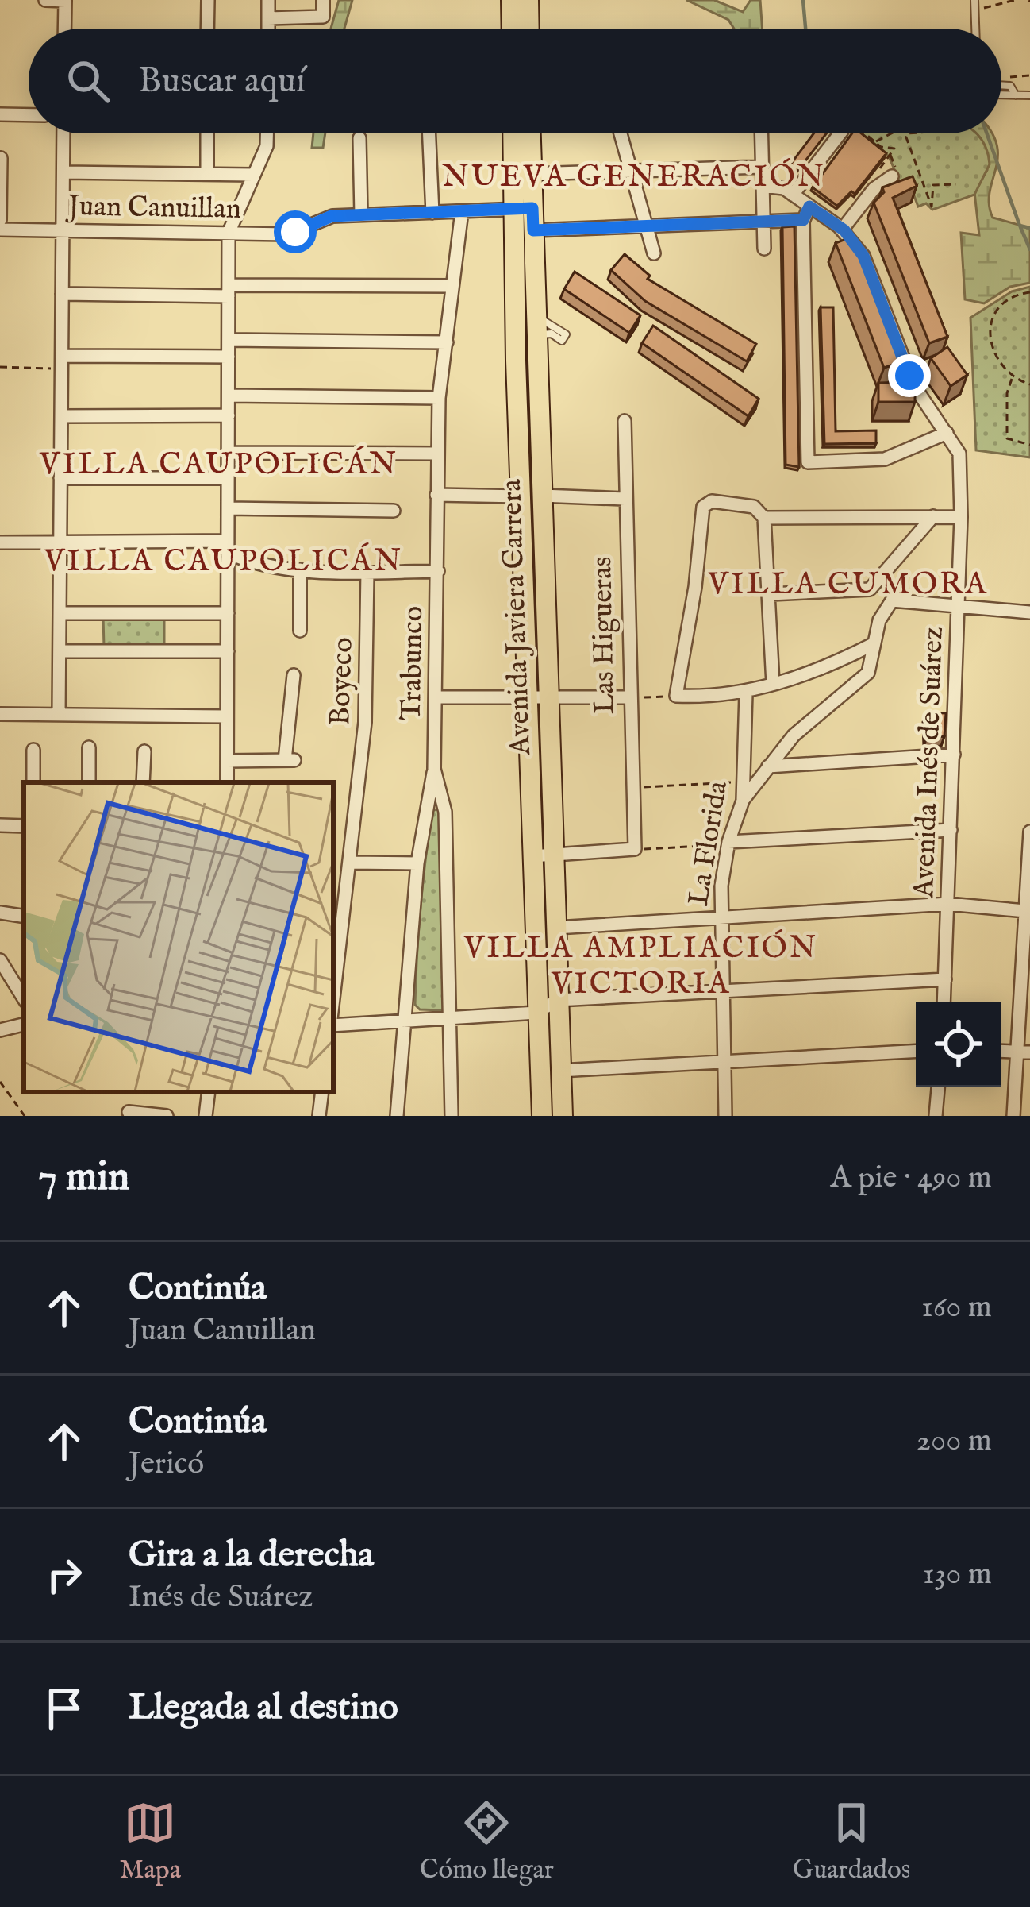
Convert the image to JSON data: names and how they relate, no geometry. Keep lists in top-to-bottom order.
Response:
{
  "streets": {
    "main road": ["Avenida Javiera Carrera"],
    "street": [
      "Juan Canuillan",
      "Las Higueras",
      "Trabunco",
      "Boyeco",
      "Avenida Inés de Suárez",
      "La Florida"
    ]
  },
  "crossings": [
    ["Juan Canuillan", "Avenida Javiera Carrera"],
    ["Juan Canuillan", "Trabunco"]
  ],
  "districts": [
    "NUEVA GENERACIÓN",
    "VILLA CAUPOLICÁN",
    "VILLA CAUPOLICÁN",
    "VILLA CUMORA",
    "VILLA AMPLIACIÓN VICTORIA"
  ],
  "page": {
    "search": "Buscar aquí",
    "heading": ["7 min", "A pie · 490 m"],
    "list": [
      ["Continúa", "Juan Canuillan", "160 m"],
      ["Continúa", "Jericó", "200 m"],
      ["Gira a la derecha", "Inés de Suárez", "130 m"],
      "Llegada al destino"
    ],
    "nav": ["Mapa", "Cómo llegar", "Guardados"]
  }
}
